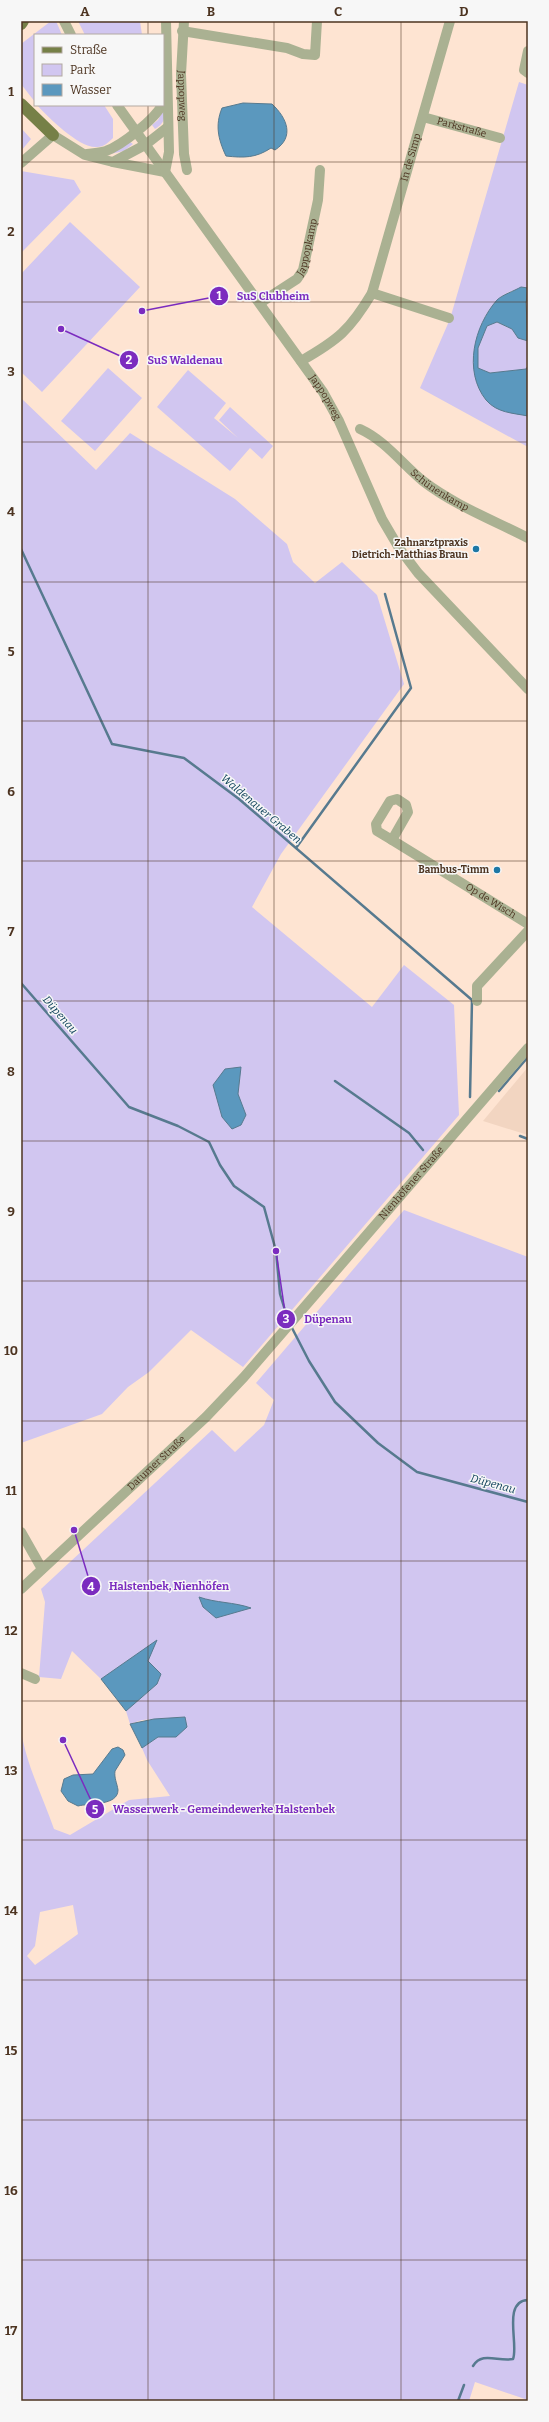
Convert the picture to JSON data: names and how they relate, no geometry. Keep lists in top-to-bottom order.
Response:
{
  "streets": {
    "street": [
      "Jappopweg",
      "Parkstraße",
      "In de Simp",
      "Jappopkamp",
      "Schünenkamp",
      "Op de Wisch",
      "Nienhöfener Straße",
      "Datumer Straße"
    ]
  },
  "crossings": [
    ["Jappopweg", "In de Simp"],
    ["Jappopweg", "Jappopkamp"],
    ["Parkstraße", "In de Simp"],
    ["Nienhöfener Straße", "Datumer Straße"]
  ],
  "water": ["Waldenauer Graben", "Düpenau"],
  "places": [
    "SuS Clubheim",
    "SuS Waldenau",
    "Zahnarztpraxis Dietrich-Matthias Braun",
    "Bambus-Timm",
    "Düpenau",
    "Halstenbek, Nienhöfen",
    "Wasserwerk - Gemeindewerke Halstenbek"
  ],
  "legend": ["Straße", "Park", "Wasser"],
  "grid": {
    "columns": [
      "A",
      "B",
      "C",
      "D"
    ],
    "rows": [
      "1",
      "2",
      "3",
      "4",
      "5",
      "6",
      "7",
      "8",
      "9",
      "10",
      "11",
      "12",
      "13",
      "14",
      "15",
      "16",
      "17"
    ]
  }
}
